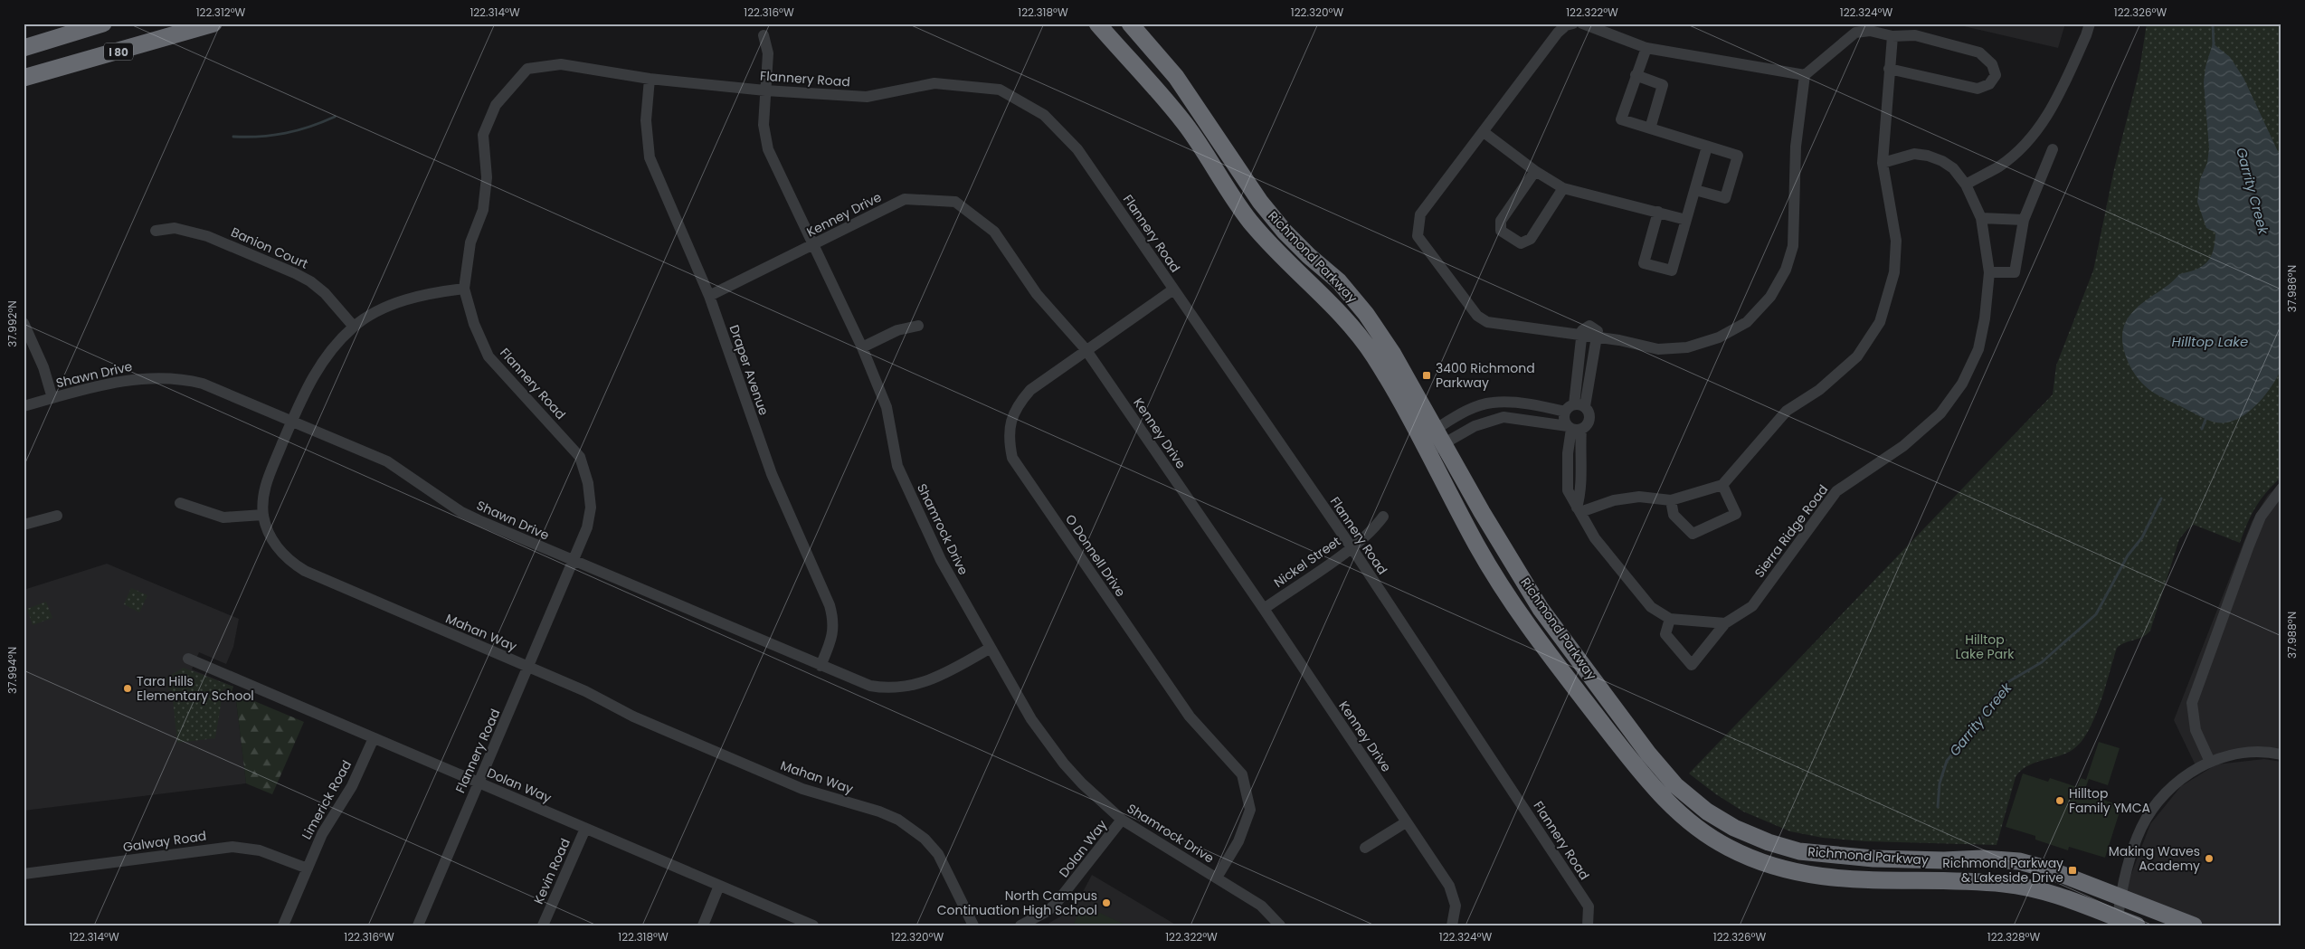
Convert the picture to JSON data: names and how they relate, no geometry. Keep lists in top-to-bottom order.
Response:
{
  "streets": {
    "highway": ["I 80", "Richmond Parkway"],
    "street": [
      "Flannery Road",
      "Kenney Drive",
      "Banion Court",
      "Draper Avenue",
      "Shawn Drive",
      "Shamrock Drive",
      "Sierra Ridge Road",
      "O Donnell Drive",
      "Nickel Street",
      "Mahan Way",
      "Dolan Way",
      "Limerick Road",
      "Galway Road",
      "Kevin Road"
    ]
  },
  "crossings": [
    ["Flannery Road", "Draper Avenue"],
    ["Flannery Road", "Shawn Drive"],
    ["Flannery Road", "Shamrock Drive"],
    ["Flannery Road", "O Donnell Drive"],
    ["Flannery Road", "Nickel Street"],
    ["Flannery Road", "Mahan Way"],
    ["Flannery Road", "Dolan Way"],
    ["Kenney Drive", "Draper Avenue"],
    ["Kenney Drive", "Shamrock Drive"],
    ["Kenney Drive", "O Donnell Drive"],
    ["Kenney Drive", "Nickel Street"],
    ["Banion Court", "Mahan Way"],
    ["Draper Avenue", "Shawn Drive"],
    ["Shawn Drive", "Shamrock Drive"],
    ["Shawn Drive", "Mahan Way"],
    ["Shamrock Drive", "O Donnell Drive"],
    ["Shamrock Drive", "Dolan Way"],
    ["Dolan Way", "Limerick Road"],
    ["Dolan Way", "Kevin Road"],
    ["Limerick Road", "Galway Road"]
  ],
  "water": ["Garrity Creek", "Hilltop Lake"],
  "parks": ["Hilltop Lake Park"],
  "places": {
    "transit": ["3400 Richmond Parkway", "Richmond Parkway & Lakeside Drive"],
    "other": [
      "Tara Hills Elementary School",
      "Hilltop Family YMCA",
      "Making Waves Academy",
      "North Campus Continuation High School"
    ]
  },
  "coordinates": [
    "122.312°W",
    "122.314°W",
    "122.316°W",
    "122.318°W",
    "122.320°W",
    "122.322°W",
    "122.324°W",
    "122.326°W",
    "37.986°N",
    "37.992°N",
    "37.988°N",
    "37.994°N",
    "122.328°W"
  ]
}
